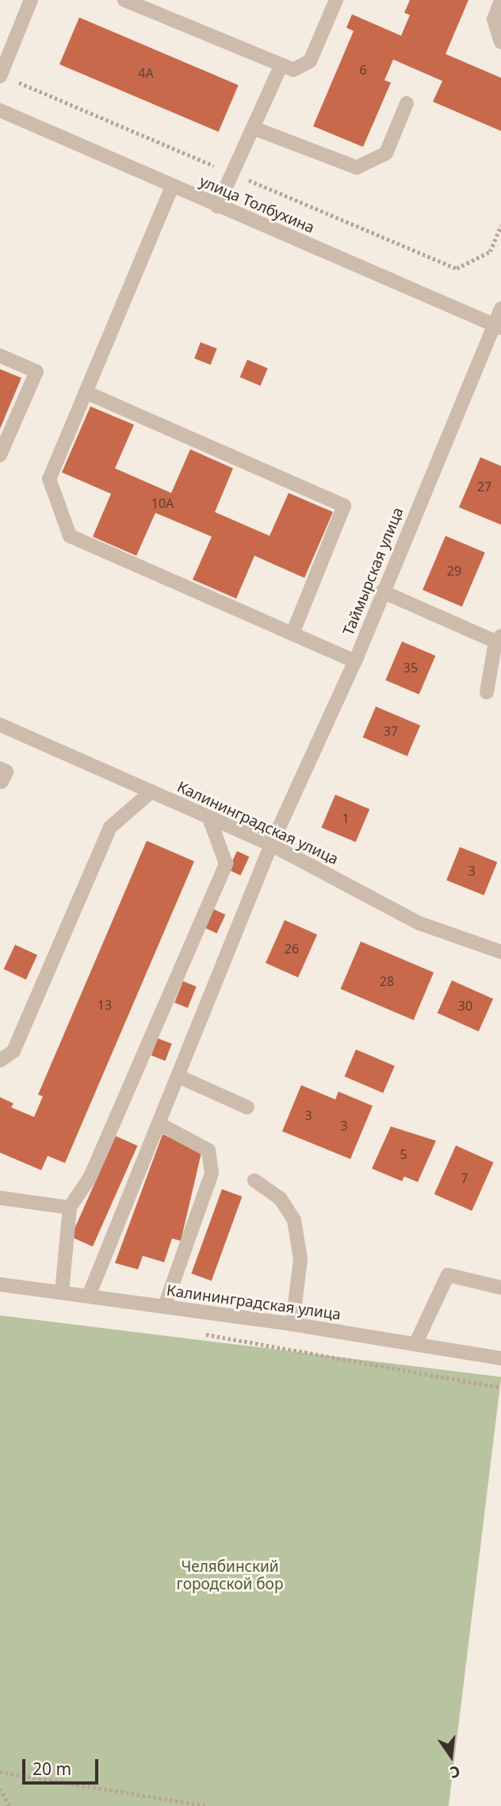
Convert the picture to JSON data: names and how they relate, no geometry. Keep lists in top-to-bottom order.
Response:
{
  "streets": {
    "street": ["улица Толбухина", "Таймырская улица", "Калининградская улица"]
  },
  "crossings": [
    ["улица Толбухина", "Таймырская улица"],
    ["Таймырская улица", "Калининградская улица"]
  ],
  "parks": ["Челябинский городской бор"],
  "house_numbers": [
    "6",
    "4А",
    "27",
    "10А",
    "29",
    "35",
    "37",
    "1",
    "3",
    "26",
    "28",
    "13",
    "30",
    "3",
    "3",
    "5",
    "7"
  ],
  "scale_bar": "20 m",
  "north": "bottom"
}
